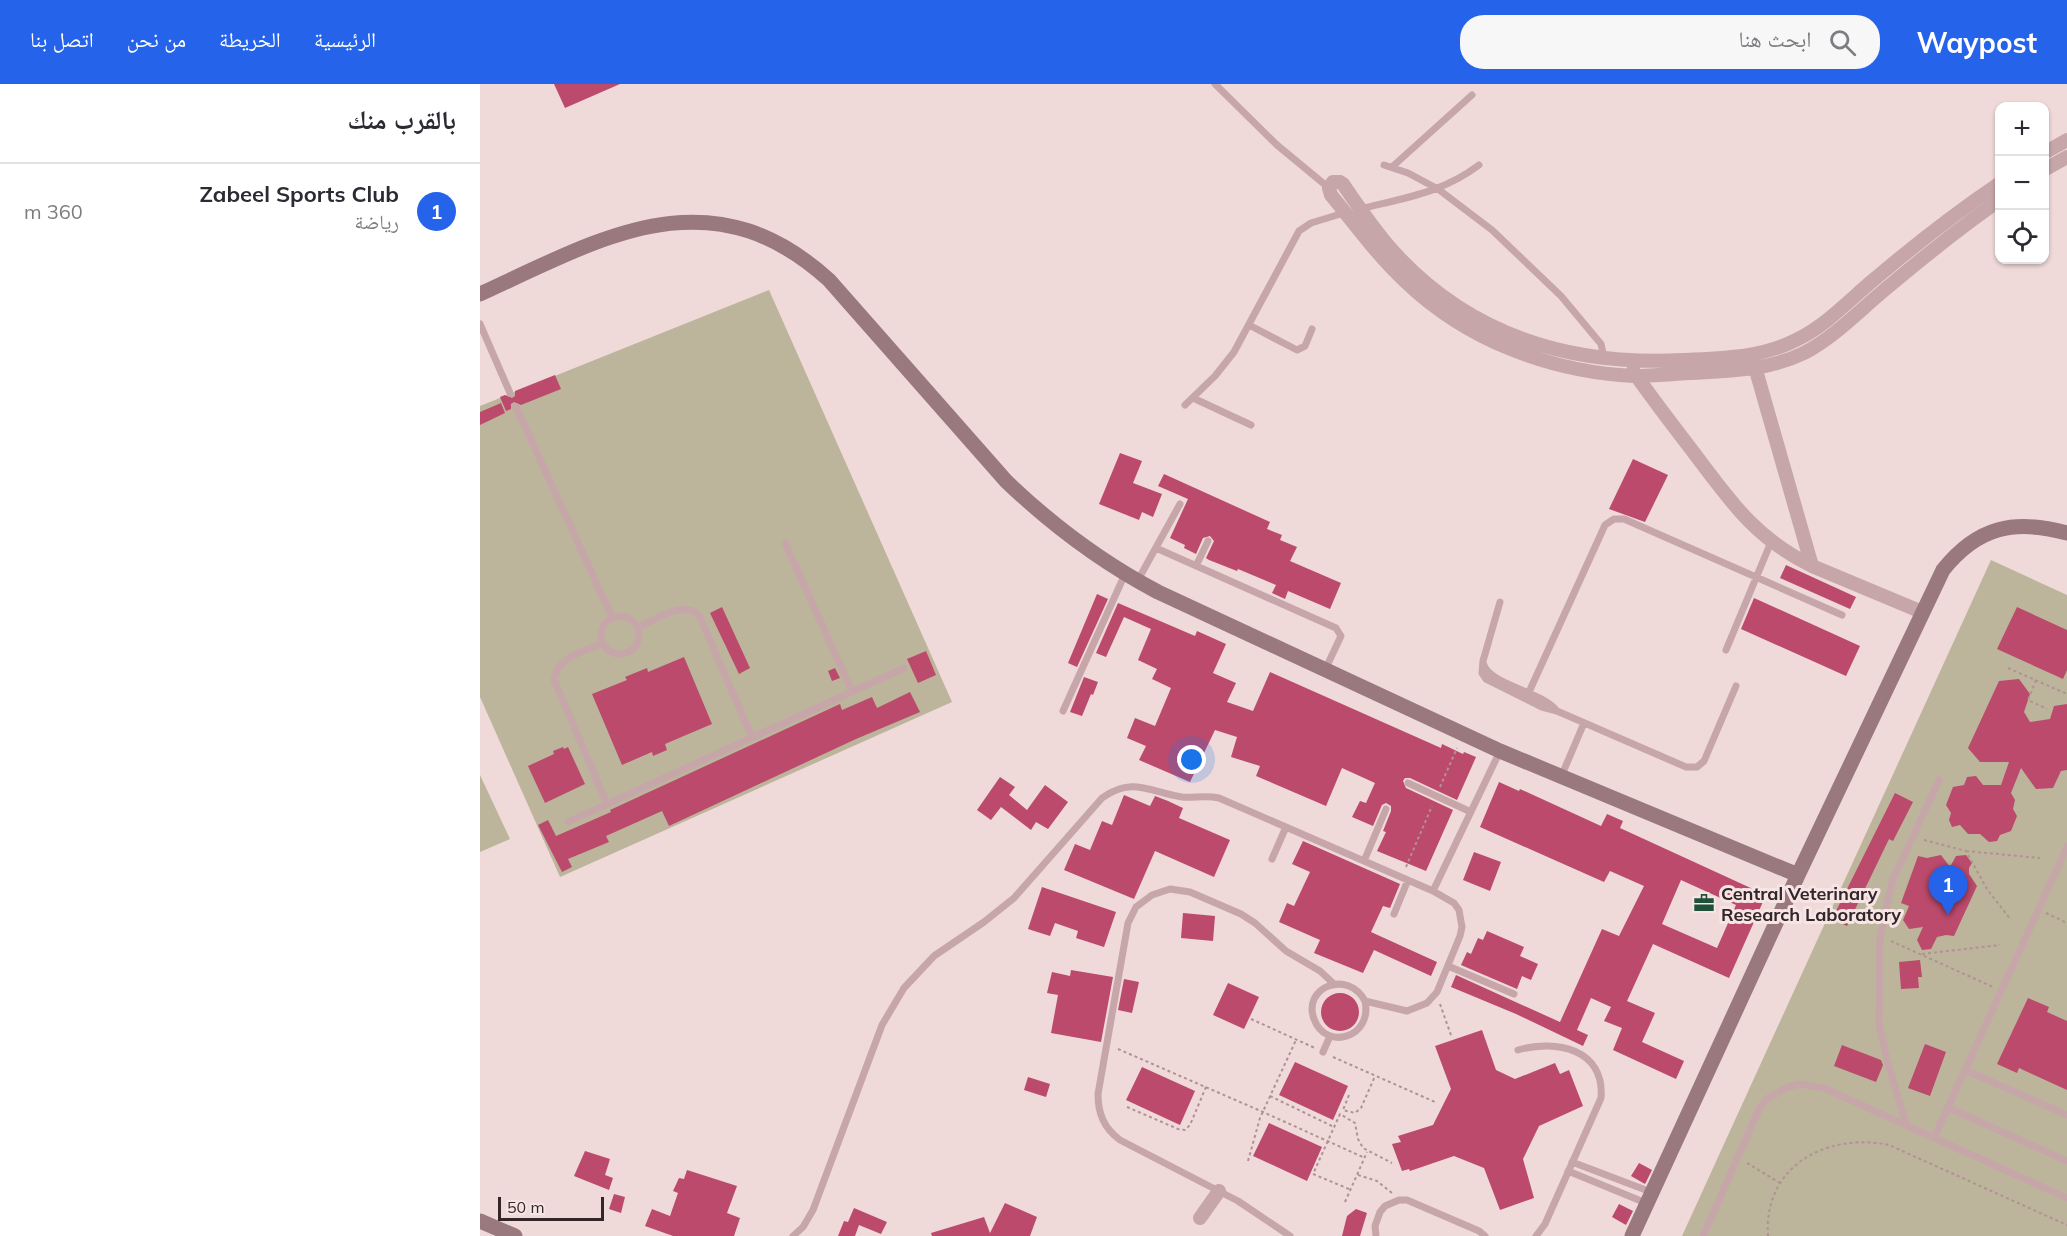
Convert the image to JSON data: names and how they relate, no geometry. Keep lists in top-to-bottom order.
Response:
{
  "places": {
    "office": ["Central Veterinary Research Laboratory"]
  },
  "scale_bar": "50 m",
  "page": {
    "header": "Waypost",
    "search": "ابحث هنا",
    "nav": [
      "الرئيسية",
      "الخريطة",
      "من نحن",
      "اتصل بنا"
    ],
    "heading": "بالقرب منك",
    "map_buttons": ["+", "−"],
    "list": [
      {
        "mark": "1",
        "name": "Zabeel Sports Club",
        "note": "رياضة",
        "value": "360 m"
      }
    ],
    "pins": "1",
    "scale": "50 m"
  }
}
